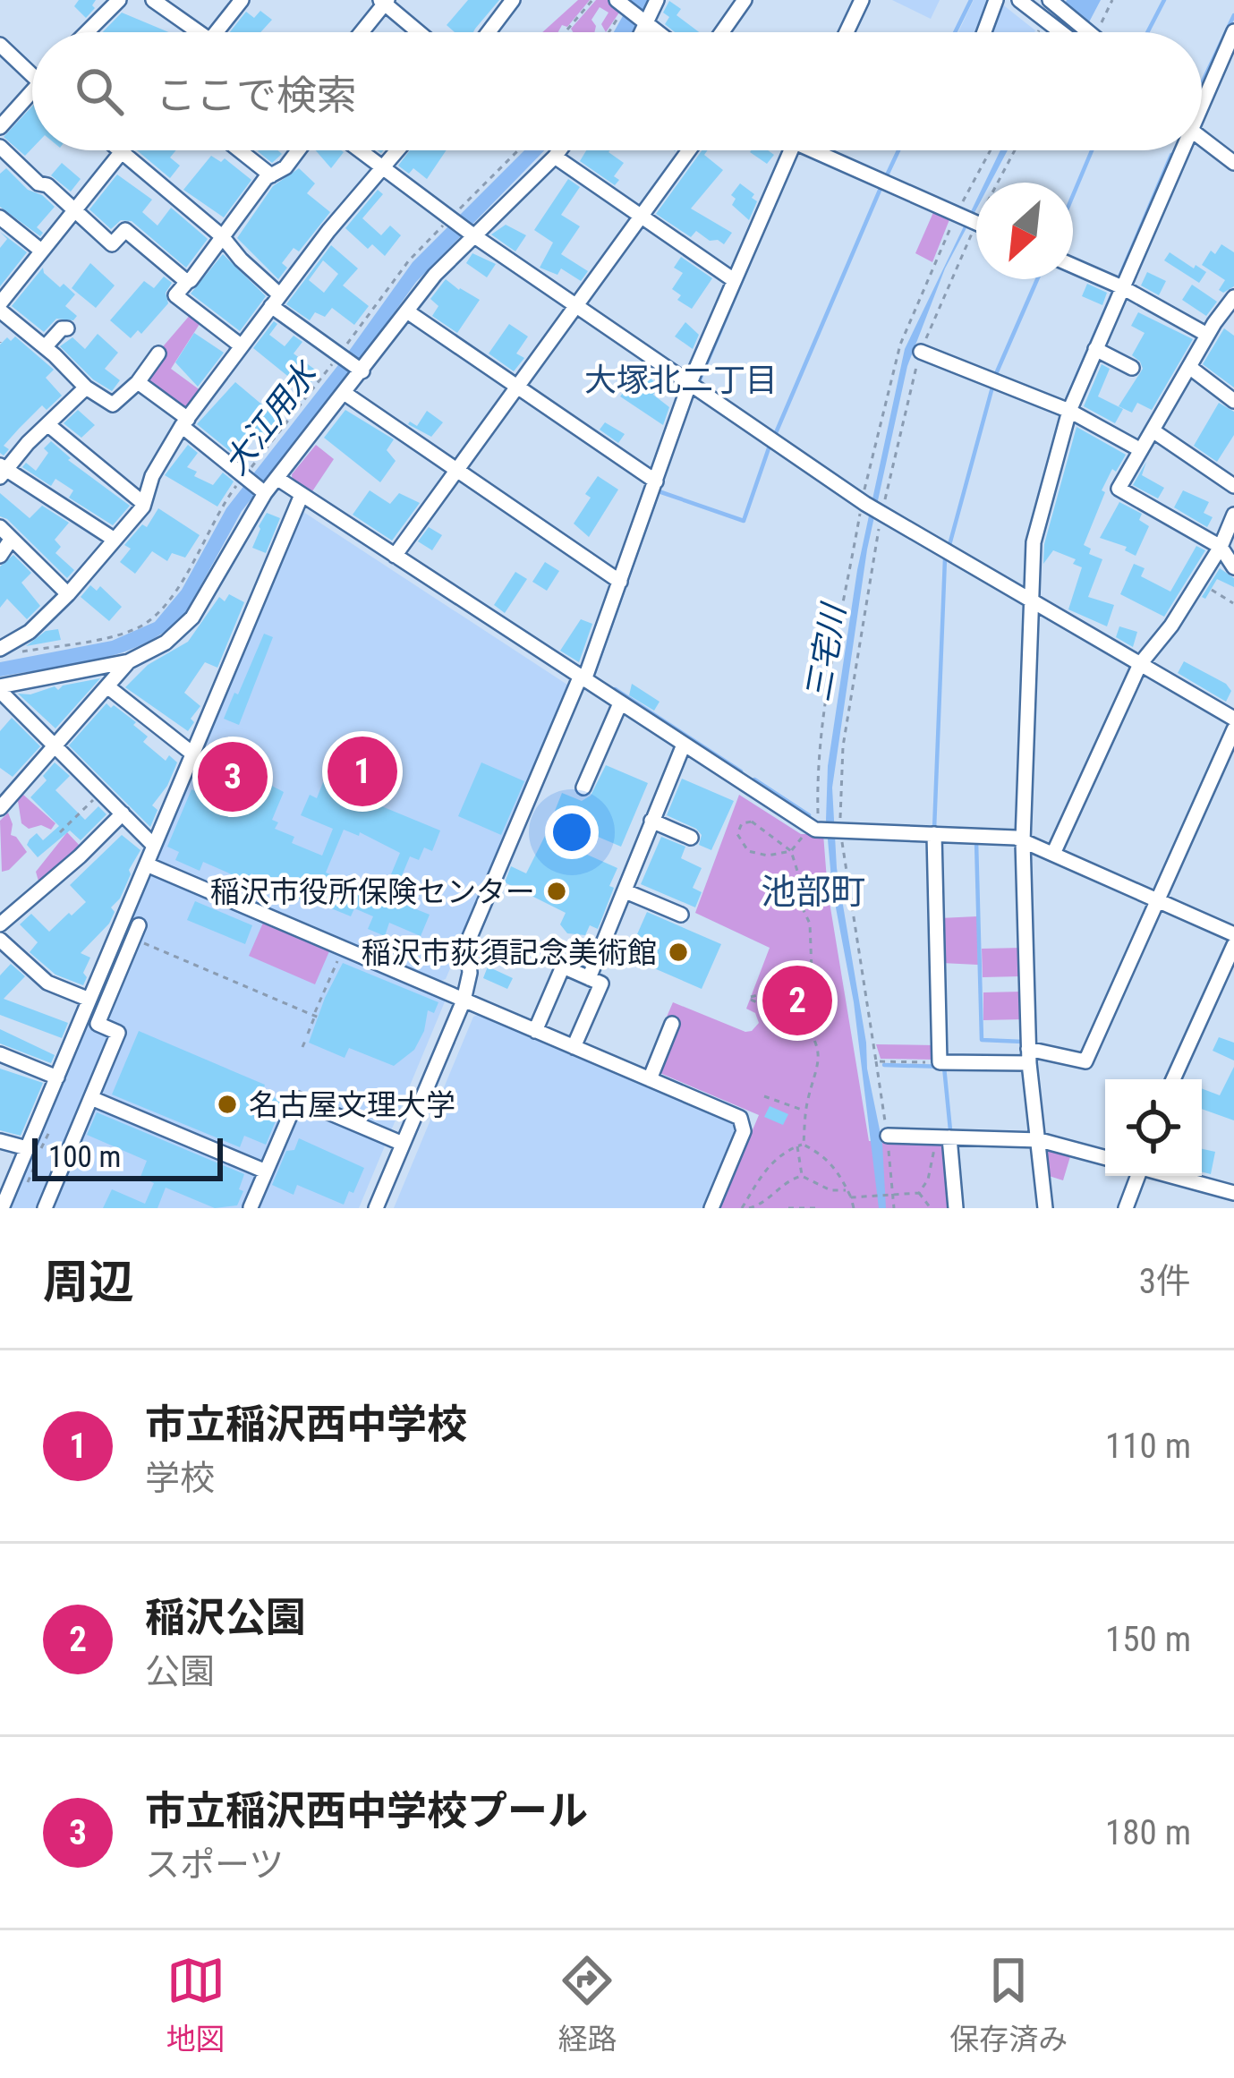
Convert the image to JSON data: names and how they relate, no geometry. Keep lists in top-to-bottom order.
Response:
{
  "districts": ["大塚北二丁目", "池部町"],
  "water": ["大江用水", "三宅川"],
  "places": ["稲沢市役所保険センター", "稲沢市荻須記念美術館", "名古屋文理大学"],
  "scale_bar": "100 m",
  "north": "bottom left",
  "page": {
    "search": "ここで検索",
    "pins": ["1", "3", "2"],
    "scale": "100 m",
    "heading": ["周辺", "3件"],
    "list": [
      {
        "mark": "1",
        "name": "市立稲沢西中学校",
        "note": "学校",
        "value": "110 m"
      },
      {
        "mark": "2",
        "name": "稲沢公園",
        "note": "公園",
        "value": "150 m"
      },
      {
        "mark": "3",
        "name": "市立稲沢西中学校プール",
        "note": "スポーツ",
        "value": "180 m"
      }
    ],
    "nav": ["地図", "経路", "保存済み"]
  }
}
